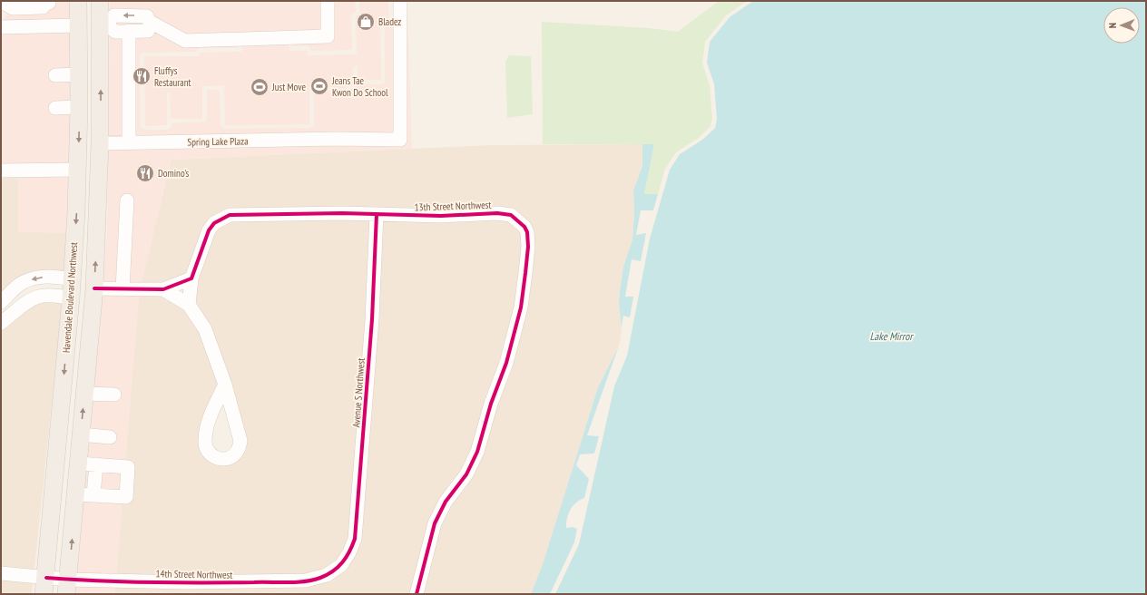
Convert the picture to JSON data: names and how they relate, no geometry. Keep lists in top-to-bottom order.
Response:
{
  "streets": {
    "main road": ["Havendale Boulevard Northwest"],
    "street": [
      "Spring Lake Plaza",
      "13th Street Northwest",
      "Avenue S Northwest",
      "14th Street Northwest"
    ]
  },
  "crossings": [
    ["13th Street Northwest", "Avenue S Northwest"],
    ["Havendale Boulevard Northwest", "14th Street Northwest"],
    ["Avenue S Northwest", "14th Street Northwest"]
  ],
  "water": ["Lake Mirror"],
  "places": {
    "shop": ["Bladez"],
    "restaurant": ["Fluffys Restaurant", "Domino's"],
    "sports": ["Jeans Tae Kwon Do School", "Just Move"]
  },
  "north": "left"
}
